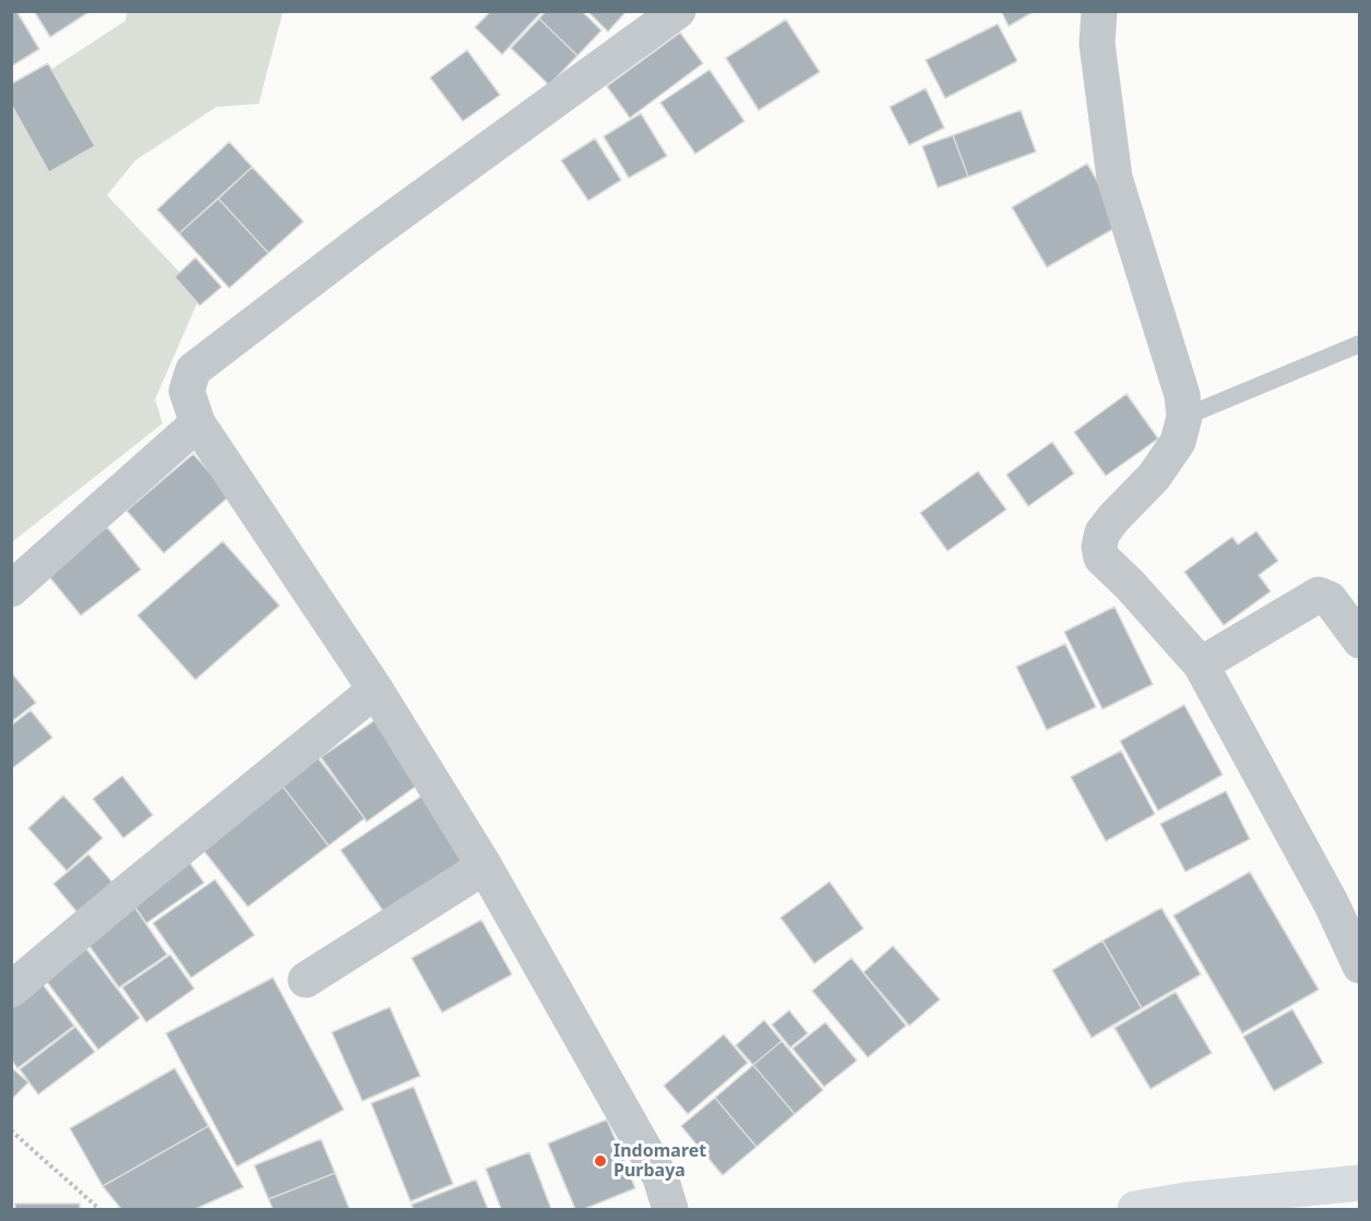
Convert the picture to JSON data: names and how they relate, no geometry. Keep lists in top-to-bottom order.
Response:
{
  "places": ["Indomaret Purbaya"]
}
